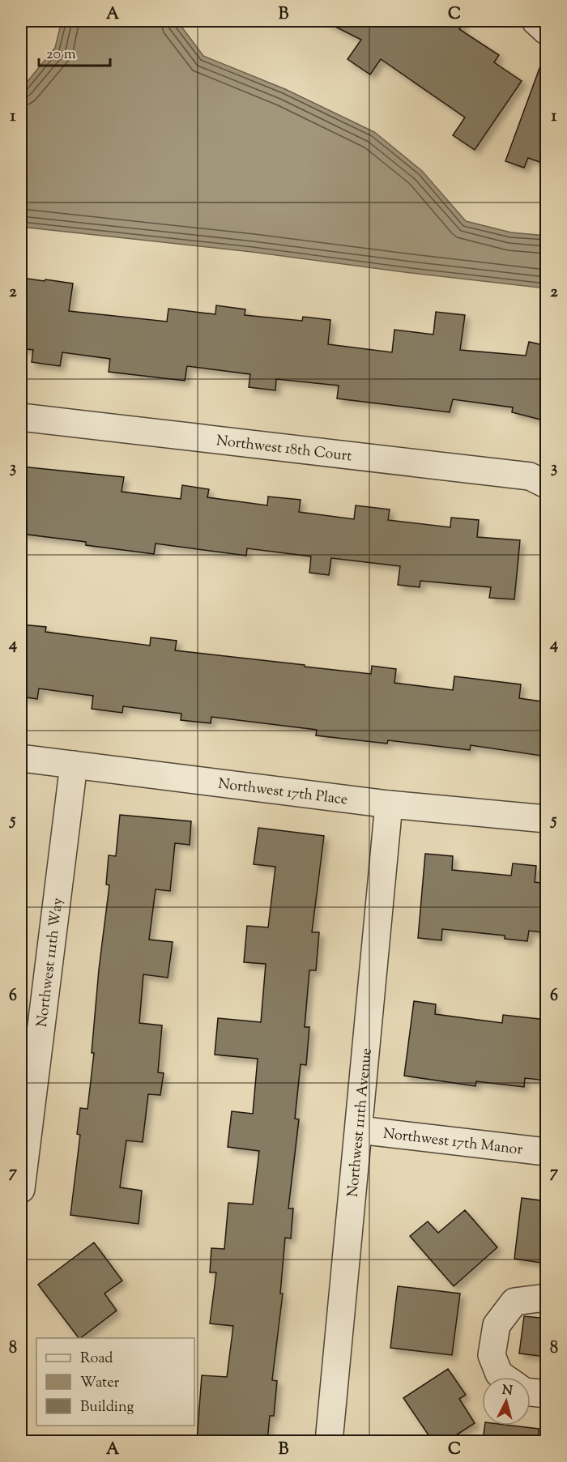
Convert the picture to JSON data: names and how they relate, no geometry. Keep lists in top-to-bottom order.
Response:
{
  "streets": {
    "street": [
      "Northwest 18th Court",
      "Northwest 17th Place",
      "Northwest 111th Way",
      "Northwest 111th Avenue",
      "Northwest 17th Manor"
    ]
  },
  "crossings": [
    ["Northwest 17th Place", "Northwest 111th Way"],
    ["Northwest 17th Place", "Northwest 111th Avenue"],
    ["Northwest 111th Avenue", "Northwest 17th Manor"]
  ],
  "legend": ["Road", "Water", "Building"],
  "scale_bar": "20 m",
  "north": "top",
  "grid": {
    "columns": ["A", "B", "C"],
    "rows": [
      "1",
      "2",
      "3",
      "4",
      "5",
      "6",
      "7",
      "8"
    ]
  }
}
